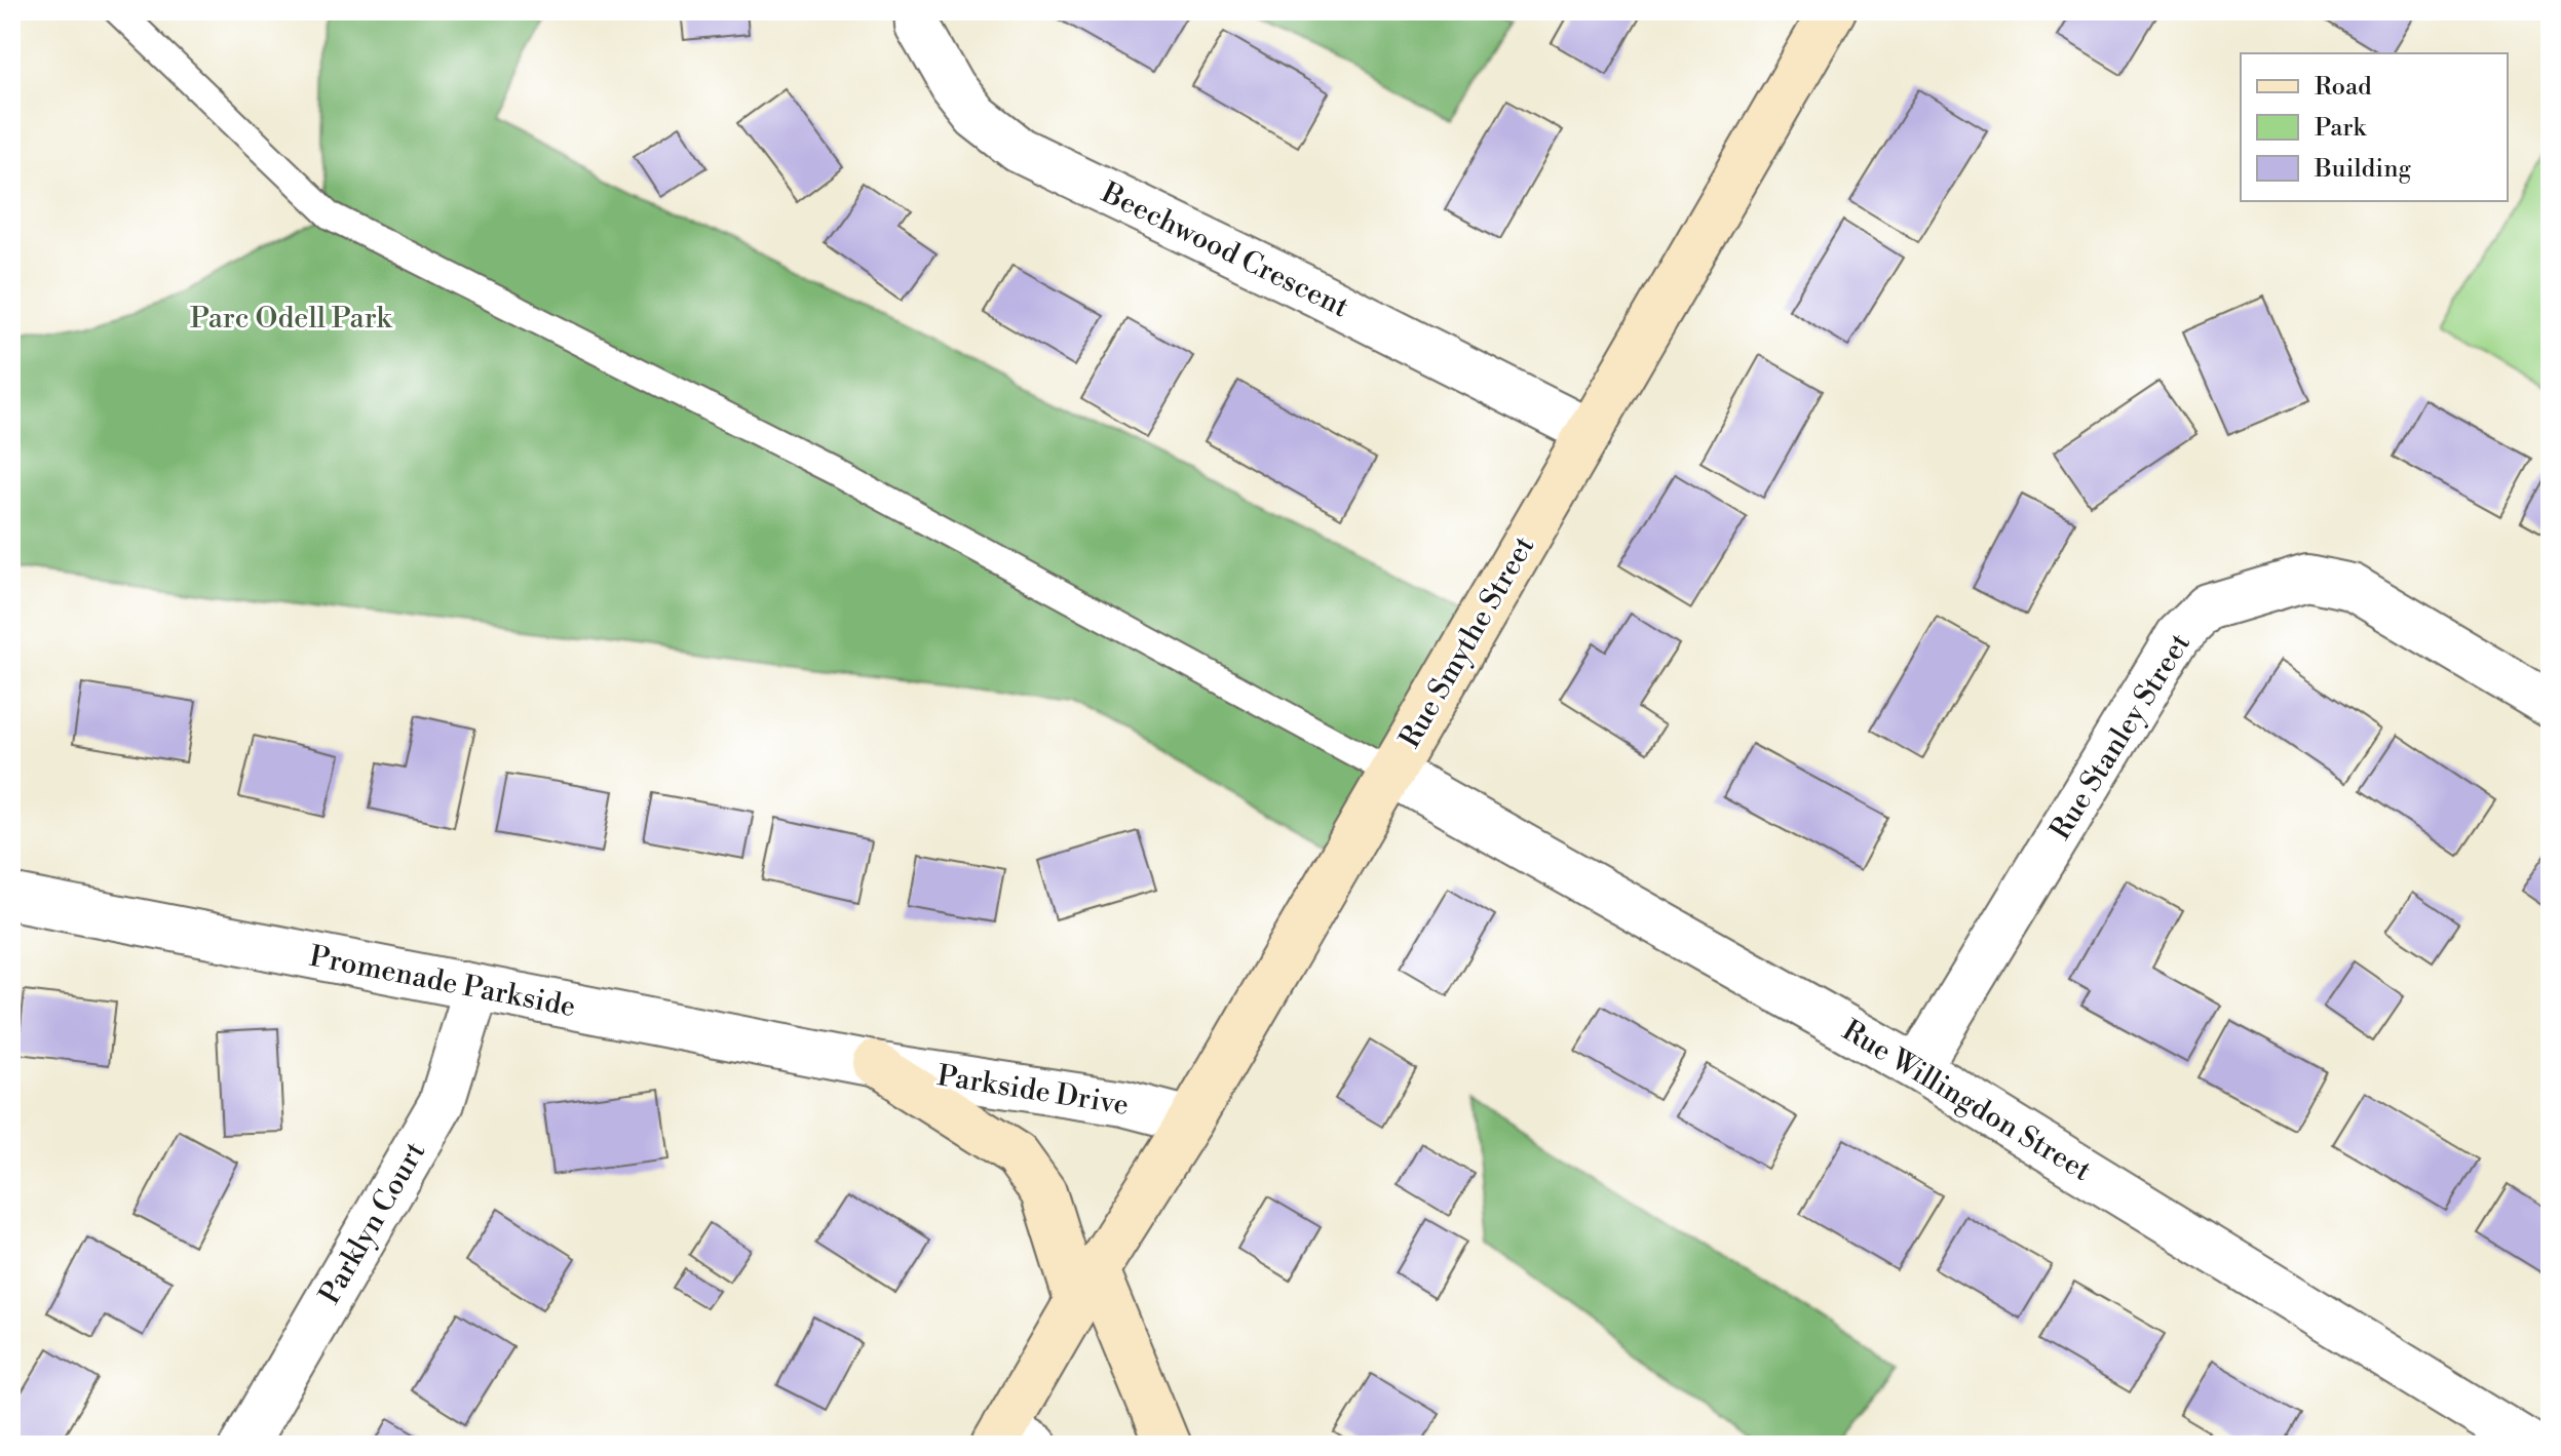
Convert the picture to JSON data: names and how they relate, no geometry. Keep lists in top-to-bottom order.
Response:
{
  "streets": {
    "main road": ["Rue Smythe Street"],
    "street": [
      "Beechwood Crescent",
      "Rue Stanley Street",
      "Promenade Parkside",
      "Parkside Drive",
      "Rue Willingdon Street",
      "Parklyn Court"
    ]
  },
  "crossings": [
    ["Beechwood Crescent", "Rue Smythe Street"],
    ["Rue Smythe Street", "Parkside Drive"],
    ["Rue Smythe Street", "Rue Willingdon Street"],
    ["Rue Stanley Street", "Rue Willingdon Street"],
    ["Promenade Parkside", "Parkside Drive"],
    ["Promenade Parkside", "Parklyn Court"]
  ],
  "parks": ["Parc Odell Park"],
  "legend": ["Road", "Park", "Building"]
}
